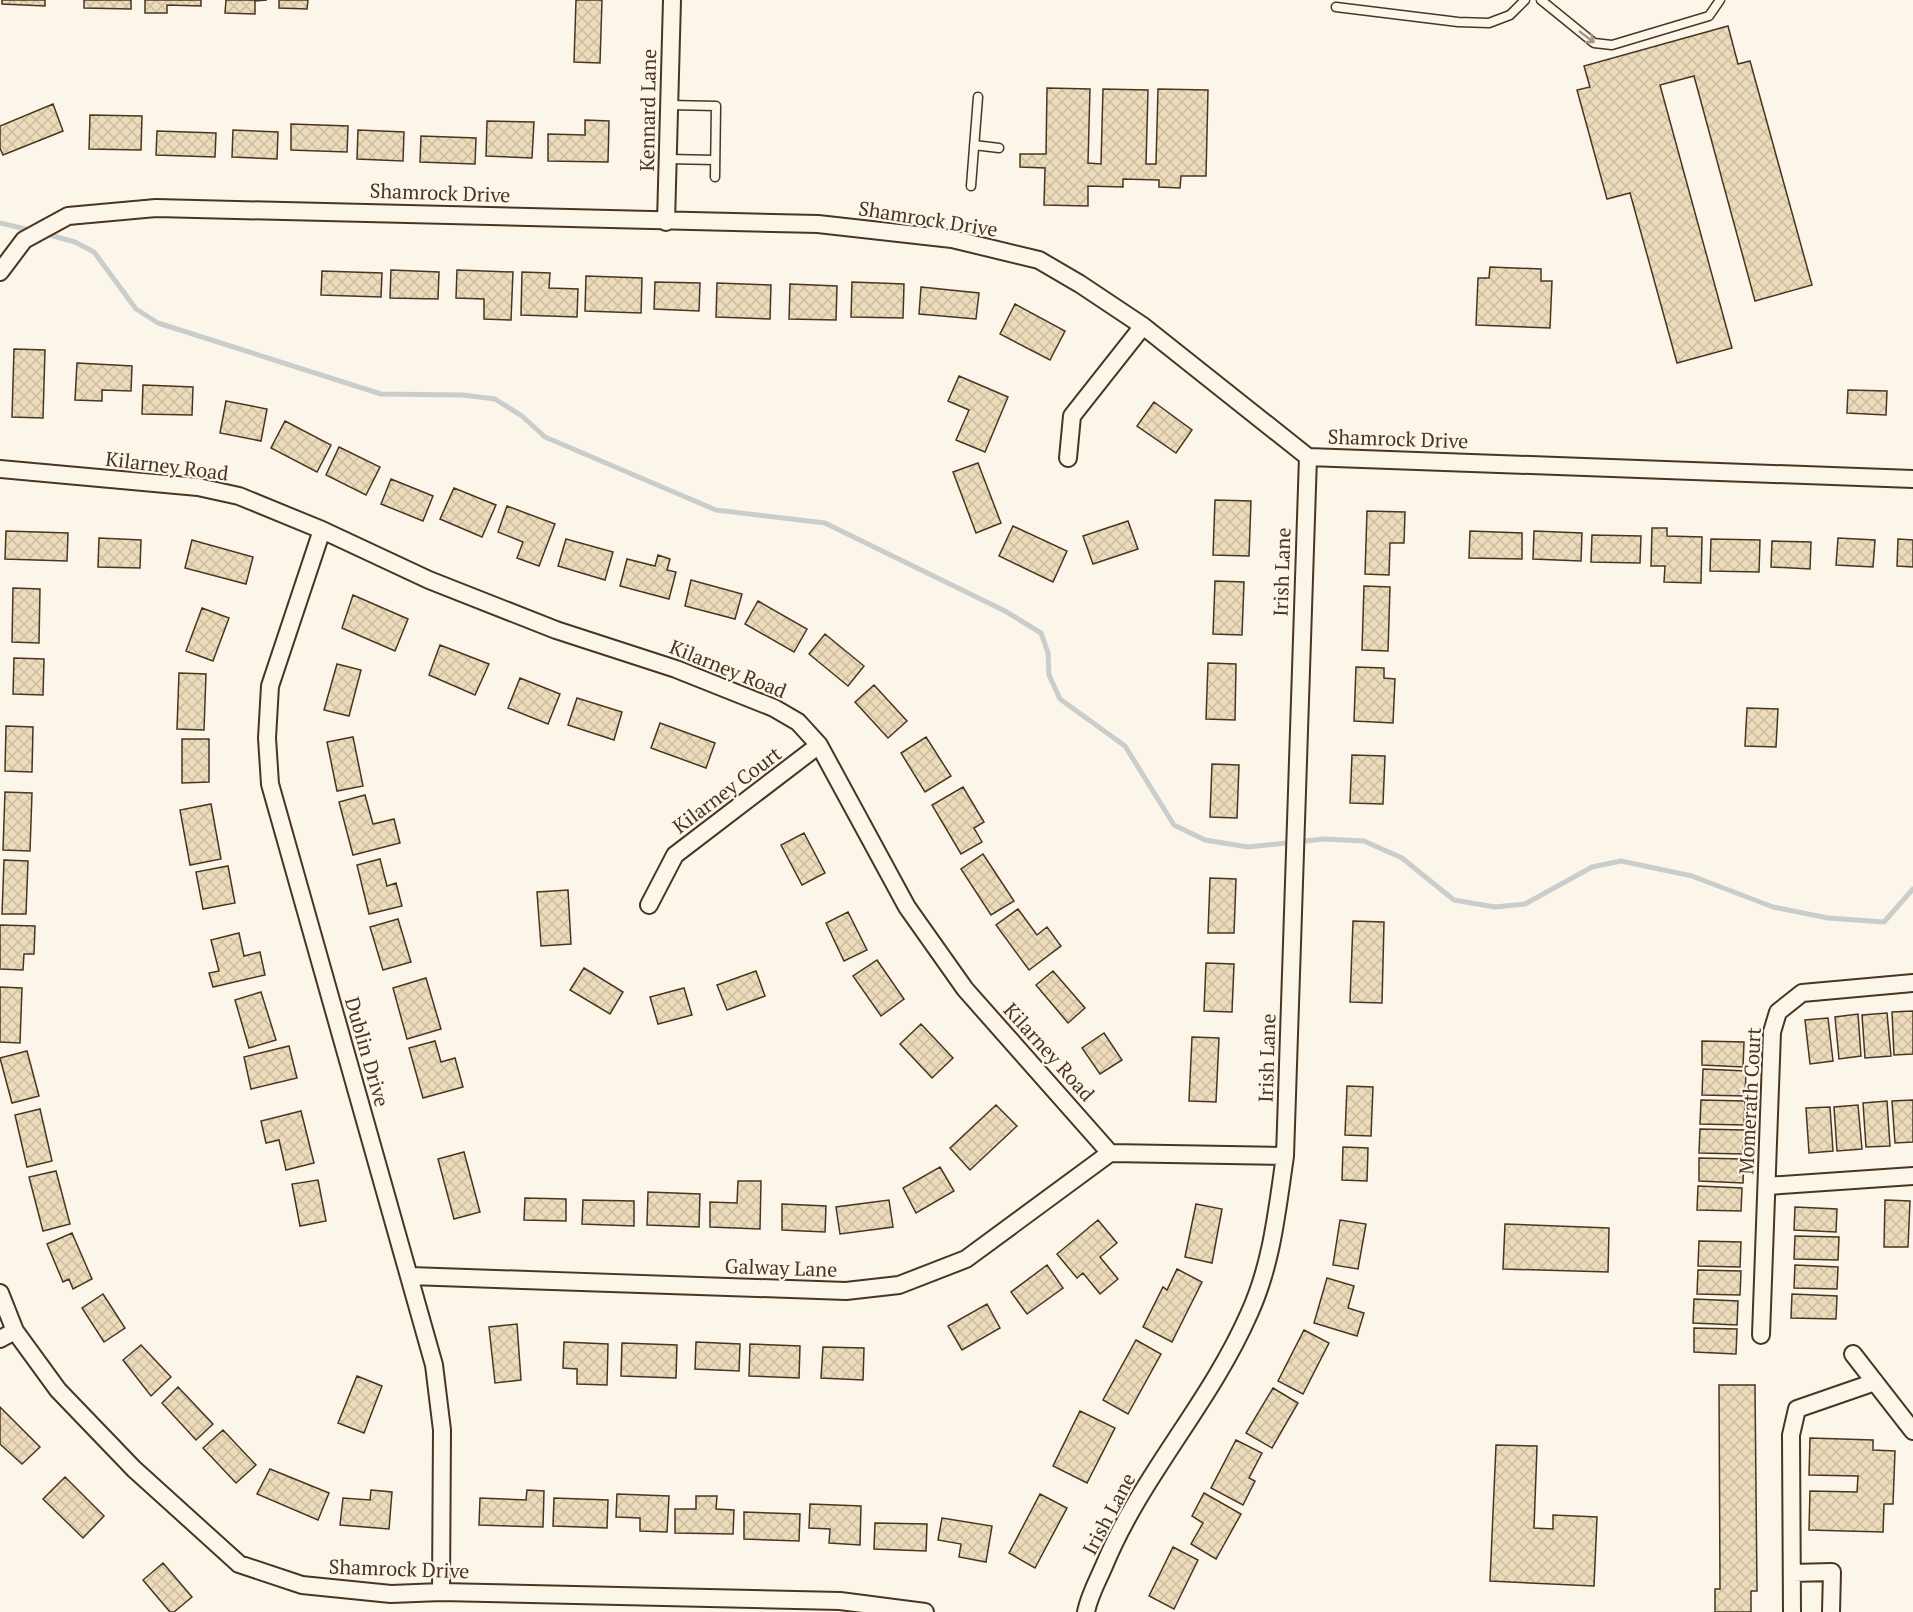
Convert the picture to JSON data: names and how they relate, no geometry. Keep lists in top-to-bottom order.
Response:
{
  "streets": {
    "street": [
      "Kennard Lane",
      "Shamrock Drive",
      "Kilarney Road",
      "Irish Lane",
      "Kilarney Court",
      "Dublin Drive",
      "Momerath Court",
      "Galway Lane"
    ]
  },
  "crossings": [
    ["Kennard Lane", "Shamrock Drive"],
    ["Shamrock Drive", "Irish Lane"],
    ["Shamrock Drive", "Dublin Drive"],
    ["Kilarney Road", "Kilarney Court"],
    ["Kilarney Road", "Dublin Drive"],
    ["Kilarney Road", "Galway Lane"],
    ["Dublin Drive", "Galway Lane"]
  ]
}
